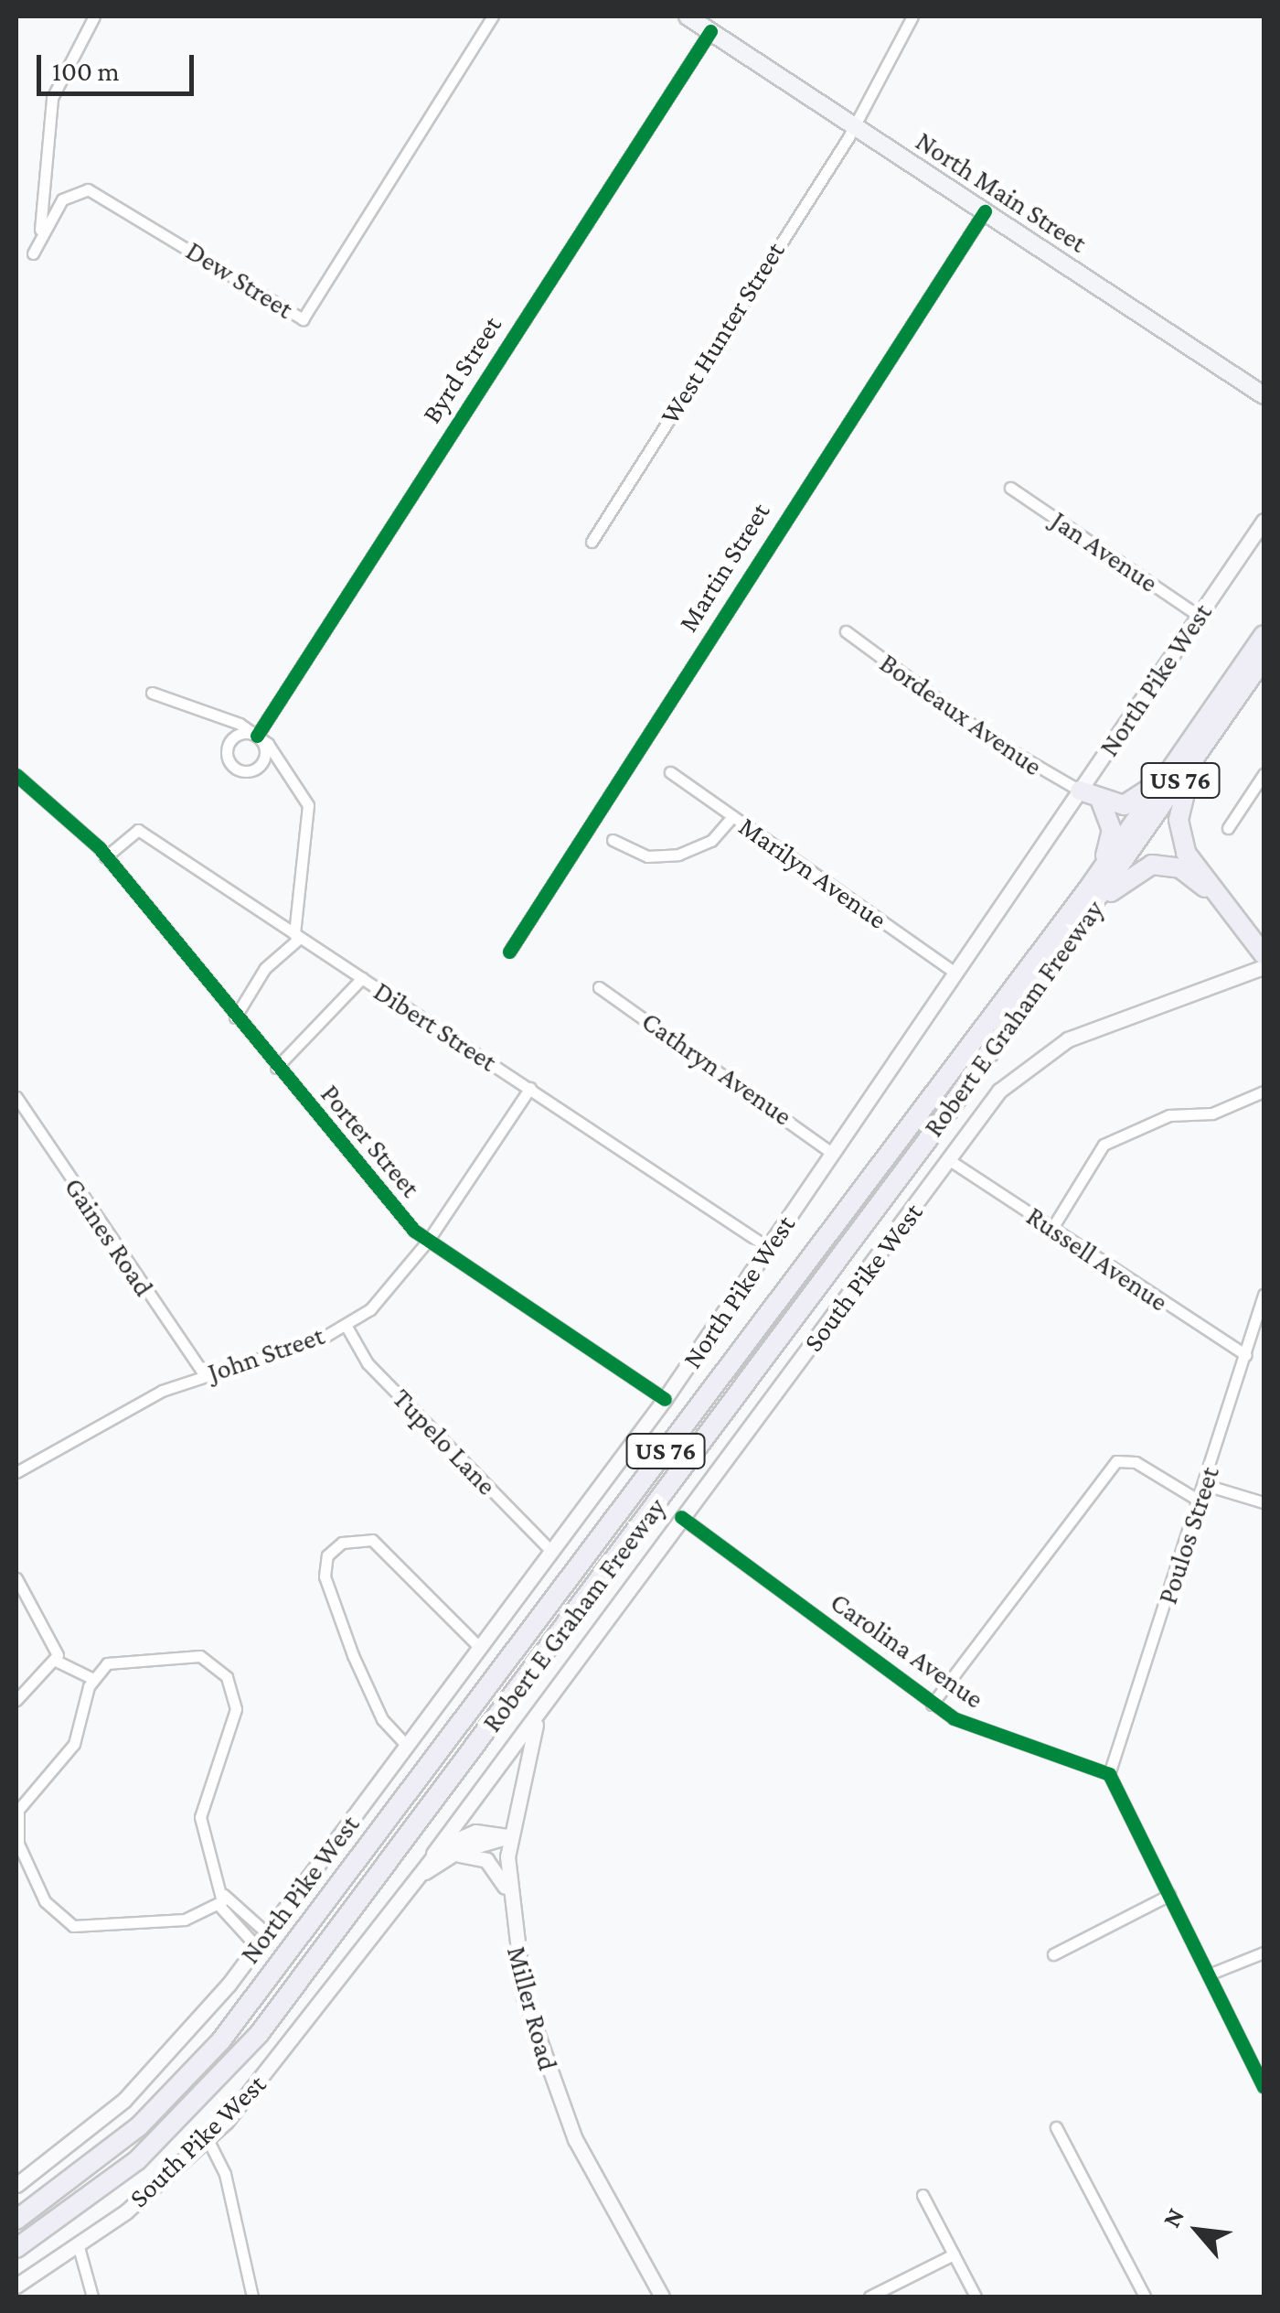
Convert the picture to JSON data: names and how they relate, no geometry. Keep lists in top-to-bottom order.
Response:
{
  "streets": {
    "highway": ["US 76", "Robert E Graham Freeway"],
    "main road": [
      "North Main Street",
      "North Pike West",
      "South Pike West",
      "Miller Road"
    ],
    "street": [
      "Dew Street",
      "West Hunter Street",
      "Byrd Street",
      "Jan Avenue",
      "Martin Street",
      "Bordeaux Avenue",
      "Marilyn Avenue",
      "Dibert Street",
      "Cathryn Avenue",
      "Porter Street",
      "Gaines Road",
      "Russell Avenue",
      "John Street",
      "Tupelo Lane",
      "Poulos Street",
      "Carolina Avenue"
    ]
  },
  "crossings": [
    ["North Main Street", "West Hunter Street"],
    ["North Main Street", "Byrd Street"],
    ["North Main Street", "Martin Street"],
    ["Jan Avenue", "North Pike West"],
    ["North Pike West", "Bordeaux Avenue"],
    ["North Pike West", "Marilyn Avenue"],
    ["North Pike West", "Dibert Street"],
    ["North Pike West", "Cathryn Avenue"],
    ["North Pike West", "Porter Street"],
    ["North Pike West", "Tupelo Lane"],
    ["Dibert Street", "Porter Street"],
    ["Dibert Street", "John Street"],
    ["Porter Street", "John Street"],
    ["Gaines Road", "John Street"],
    ["Russell Avenue", "South Pike West"],
    ["Russell Avenue", "Poulos Street"],
    ["South Pike West", "Carolina Avenue"],
    ["South Pike West", "Miller Road"],
    ["John Street", "Tupelo Lane"],
    ["Poulos Street", "Carolina Avenue"]
  ],
  "scale_bar": "100 m",
  "north": "top left"
}
